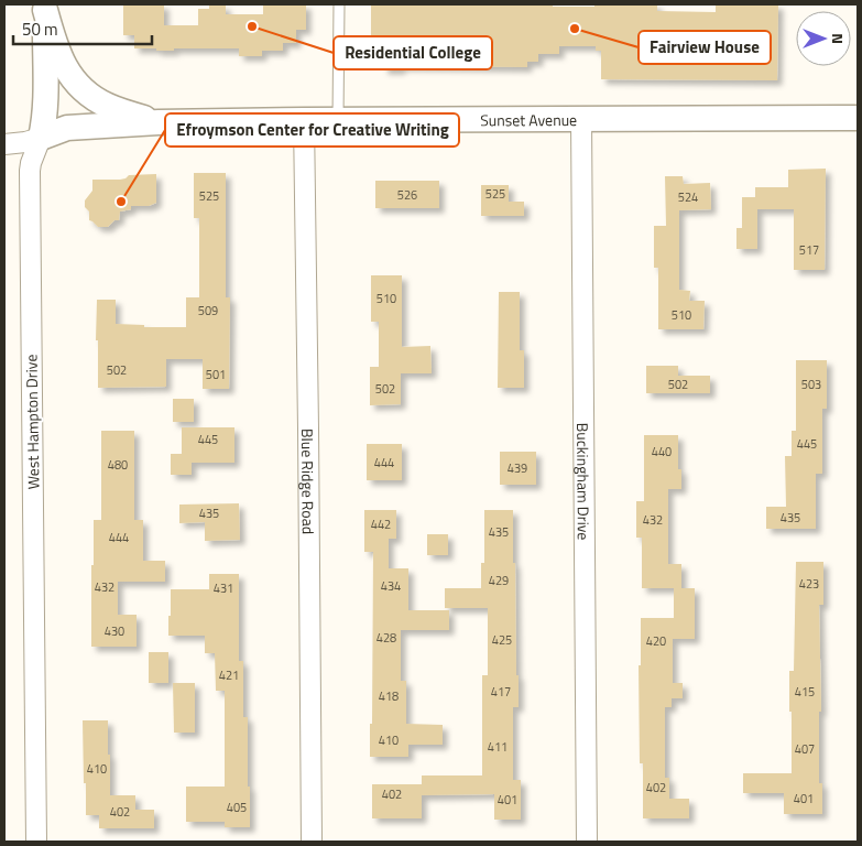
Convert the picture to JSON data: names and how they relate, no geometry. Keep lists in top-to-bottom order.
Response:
{
  "streets": {
    "street": [
      "Sunset Avenue",
      "West Hampton Drive",
      "Buckingham Drive",
      "Blue Ridge Road"
    ]
  },
  "crossings": [
    ["Sunset Avenue", "West Hampton Drive"],
    ["Sunset Avenue", "Buckingham Drive"],
    ["Sunset Avenue", "Blue Ridge Road"]
  ],
  "places": ["Residential College", "Fairview House", "Efroymson Center for Creative Writing"],
  "house_numbers": [
    "525",
    "526",
    "525",
    "524",
    "517",
    "510",
    "509",
    "510",
    "502",
    "501",
    "502",
    "503",
    "502",
    "445",
    "445",
    "440",
    "444",
    "480",
    "439",
    "435",
    "435",
    "432",
    "442",
    "435",
    "444",
    "429",
    "423",
    "434",
    "432",
    "431",
    "430",
    "428",
    "425",
    "420",
    "421",
    "417",
    "415",
    "418",
    "410",
    "411",
    "407",
    "410",
    "402",
    "402",
    "401",
    "401",
    "405",
    "402"
  ],
  "scale_bar": "50 m",
  "north": "right"
}
